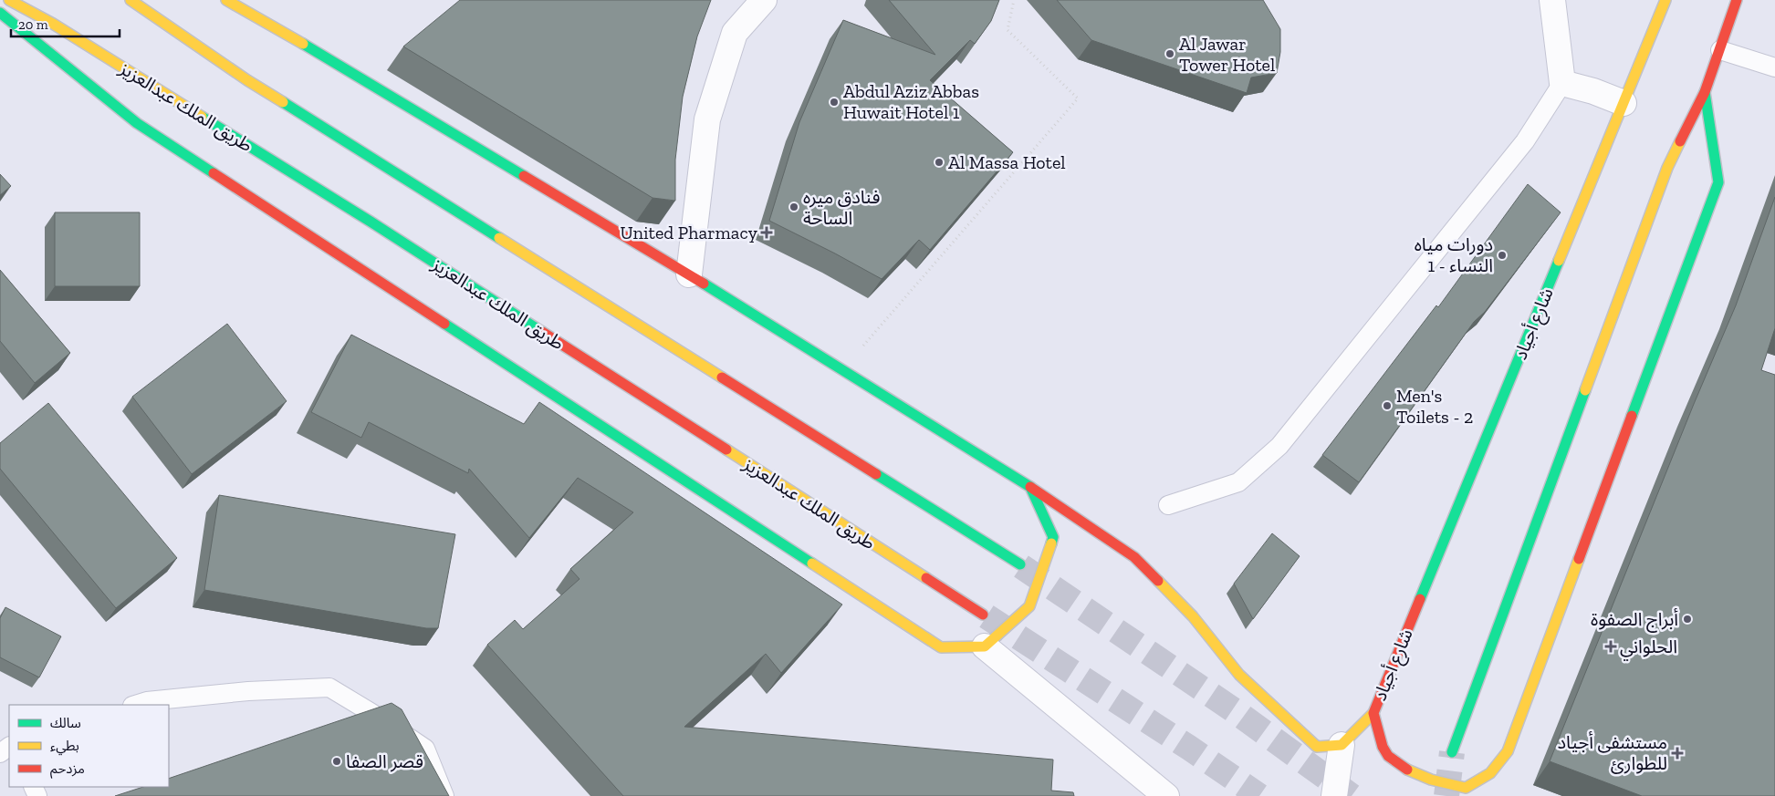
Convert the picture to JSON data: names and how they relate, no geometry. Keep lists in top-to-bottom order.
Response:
{
  "streets": {
    "main road": ["طريق الملك عبدالعزيز", "شارع أجياد"]
  },
  "places": {
    "other": [
      "Al Jawar Tower Hotel",
      "Abdul Aziz Abbas Huwait Hotel 1",
      "Al Massa Hotel",
      "فنادق ميره الساحة",
      "دورات مياه النساء - 1",
      "Men's Toilets - 2",
      "أبراج الصفوة",
      "قصر الصفا"
    ],
    "health": ["United Pharmacy", "الحلواني", "مستشفى أجياد للطوارئ"]
  },
  "legend": ["سالك", "بطيء", "مزدحم"],
  "scale_bar": "20 m"
}
